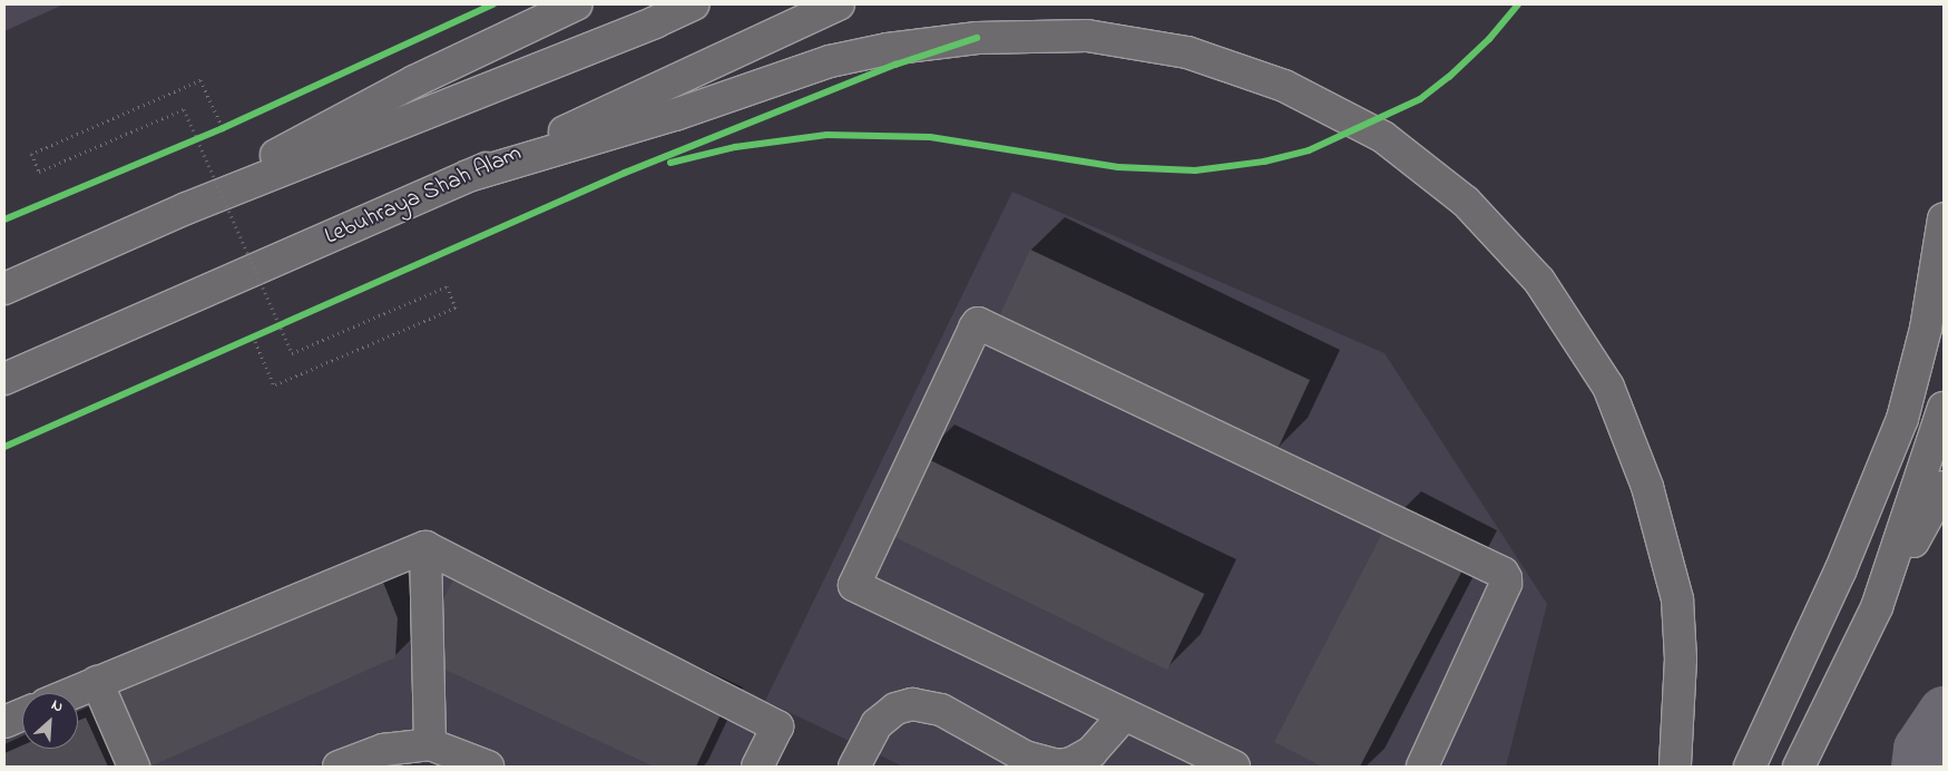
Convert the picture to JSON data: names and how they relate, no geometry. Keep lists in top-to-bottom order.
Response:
{
  "streets": {
    "main road": ["Lebuhraya Shah Alam"]
  },
  "north": "top right"
}
